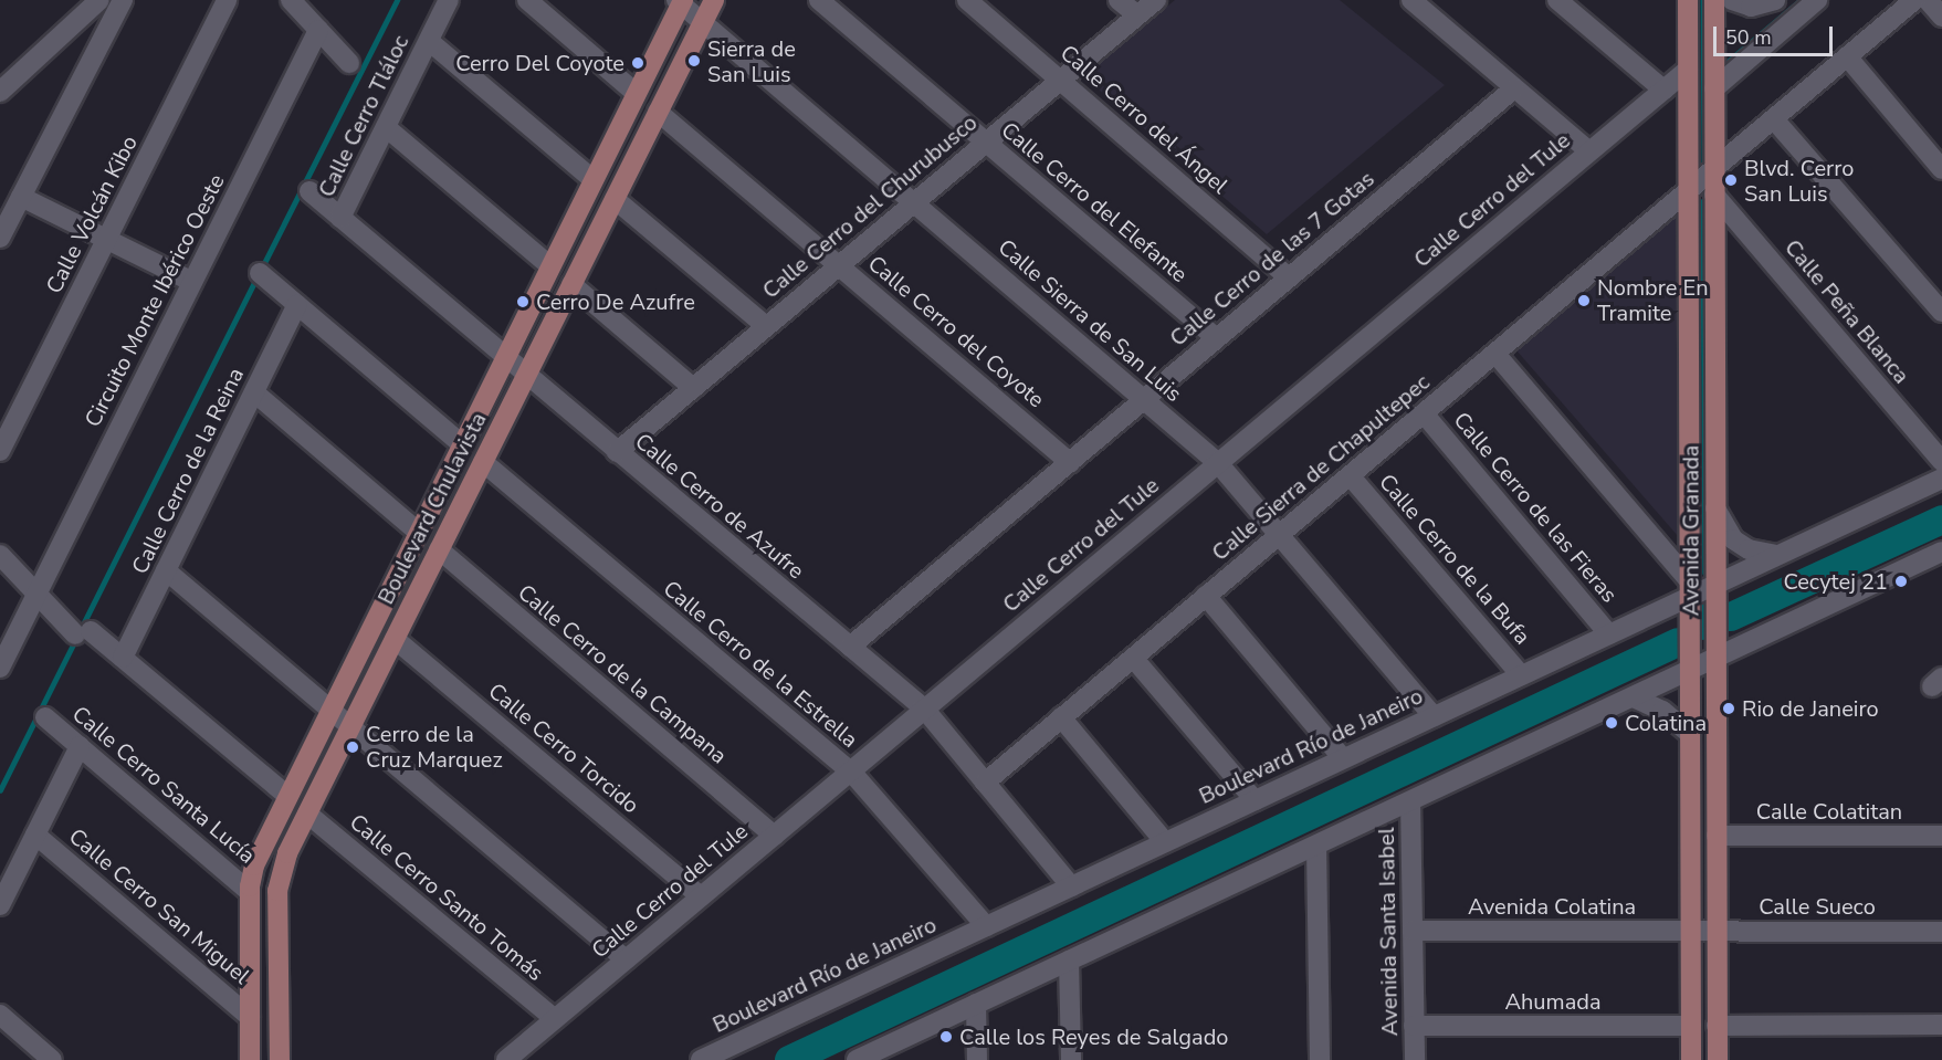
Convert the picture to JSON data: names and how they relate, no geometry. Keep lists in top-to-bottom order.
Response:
{
  "streets": {
    "main road": ["Boulevard Chulavista", "Avenida Granada"],
    "street": [
      "Calle Cerro Tláloc",
      "Calle Cerro del Ángel",
      "Calle Cerro del Tule",
      "Calle Cerro del Elefante",
      "Calle Cerro del Churubusco",
      "Calle Volcán Kibo",
      "Calle Cerro de las 7 Gotas",
      "Circuito Monte Ibérico Oeste",
      "Calle Peña Blanca",
      "Calle Sierra de San Luis",
      "Calle Cerro del Coyote",
      "Calle Sierra de Chapultepec",
      "Calle Cerro de la Reina",
      "Calle Cerro de Azufre",
      "Calle Cerro de las Fieras",
      "Calle Cerro de la Bufa",
      "Calle Cerro de la Estrella",
      "Calle Cerro de la Campana",
      "Boulevard Río de Janeiro",
      "Calle Cerro Torcido",
      "Calle Cerro Santa Lucía",
      "Calle Colatitan",
      "Calle Cerro Santo Tomás",
      "Calle Cerro San Miguel",
      "Avenida Colatina",
      "Calle Sueco",
      "Avenida Santa Isabel",
      "Ahumada"
    ]
  },
  "crossings": [
    ["Calle Cerro Tláloc", "Calle Cerro de Azufre"],
    ["Calle Cerro del Ángel", "Calle Cerro del Churubusco"],
    ["Calle Cerro del Ángel", "Calle Cerro de las 7 Gotas"],
    ["Calle Cerro del Tule", "Calle Sierra de San Luis"],
    ["Calle Cerro del Tule", "Calle Cerro de Azufre"],
    ["Calle Cerro del Tule", "Avenida Granada"],
    ["Calle Cerro del Tule", "Calle Cerro de la Estrella"],
    ["Calle Cerro del Tule", "Calle Cerro de la Campana"],
    ["Calle Cerro del Tule", "Calle Cerro Torcido"],
    ["Calle Cerro del Tule", "Calle Cerro Santo Tomás"],
    ["Calle Cerro del Elefante", "Calle Cerro del Churubusco"],
    ["Calle Cerro del Elefante", "Calle Cerro de las 7 Gotas"],
    ["Calle Cerro del Churubusco", "Calle Sierra de San Luis"],
    ["Calle Cerro del Churubusco", "Calle Cerro del Coyote"],
    ["Calle Cerro del Churubusco", "Calle Cerro de Azufre"],
    ["Calle Cerro de las 7 Gotas", "Calle Sierra de San Luis"],
    ["Calle Cerro de las 7 Gotas", "Calle Cerro del Coyote"],
    ["Calle Cerro de las 7 Gotas", "Calle Cerro de Azufre"],
    ["Calle Peña Blanca", "Avenida Granada"],
    ["Calle Sierra de San Luis", "Calle Sierra de Chapultepec"],
    ["Calle Sierra de San Luis", "Boulevard Chulavista"],
    ["Calle Sierra de San Luis", "Boulevard Río de Janeiro"],
    ["Calle Cerro del Coyote", "Boulevard Chulavista"],
    ["Calle Sierra de Chapultepec", "Calle Cerro de Azufre"],
    ["Calle Sierra de Chapultepec", "Calle Cerro de las Fieras"],
    ["Calle Sierra de Chapultepec", "Avenida Granada"],
    ["Calle Sierra de Chapultepec", "Calle Cerro de la Bufa"],
    ["Calle Cerro de Azufre", "Boulevard Chulavista"],
    ["Calle Cerro de Azufre", "Boulevard Río de Janeiro"],
    ["Calle Cerro de las Fieras", "Boulevard Río de Janeiro"],
    ["Boulevard Chulavista", "Calle Cerro de la Estrella"],
    ["Boulevard Chulavista", "Calle Cerro de la Campana"],
    ["Boulevard Chulavista", "Calle Cerro Torcido"],
    ["Boulevard Chulavista", "Calle Cerro Santa Lucía"],
    ["Boulevard Chulavista", "Calle Cerro Santo Tomás"],
    ["Boulevard Chulavista", "Calle Cerro San Miguel"],
    ["Avenida Granada", "Boulevard Río de Janeiro"],
    ["Avenida Granada", "Calle Colatitan"],
    ["Avenida Granada", "Avenida Colatina"],
    ["Avenida Granada", "Calle Sueco"],
    ["Avenida Granada", "Ahumada"],
    ["Calle Cerro de la Bufa", "Boulevard Río de Janeiro"],
    ["Calle Cerro de la Estrella", "Boulevard Río de Janeiro"],
    ["Avenida Colatina", "Calle Sueco"],
    ["Avenida Colatina", "Avenida Santa Isabel"],
    ["Avenida Santa Isabel", "Ahumada"]
  ],
  "places": [
    "Sierra de San Luis",
    "Cerro Del Coyote",
    "Blvd. Cerro San Luis",
    "Nombre En Tramite",
    "Cerro De Azufre",
    "Cecytej 21",
    "Rio de Janeiro",
    "Colatina",
    "Cerro de la Cruz Marquez",
    "Calle los Reyes de Salgado"
  ],
  "scale_bar": "50 m"
}
